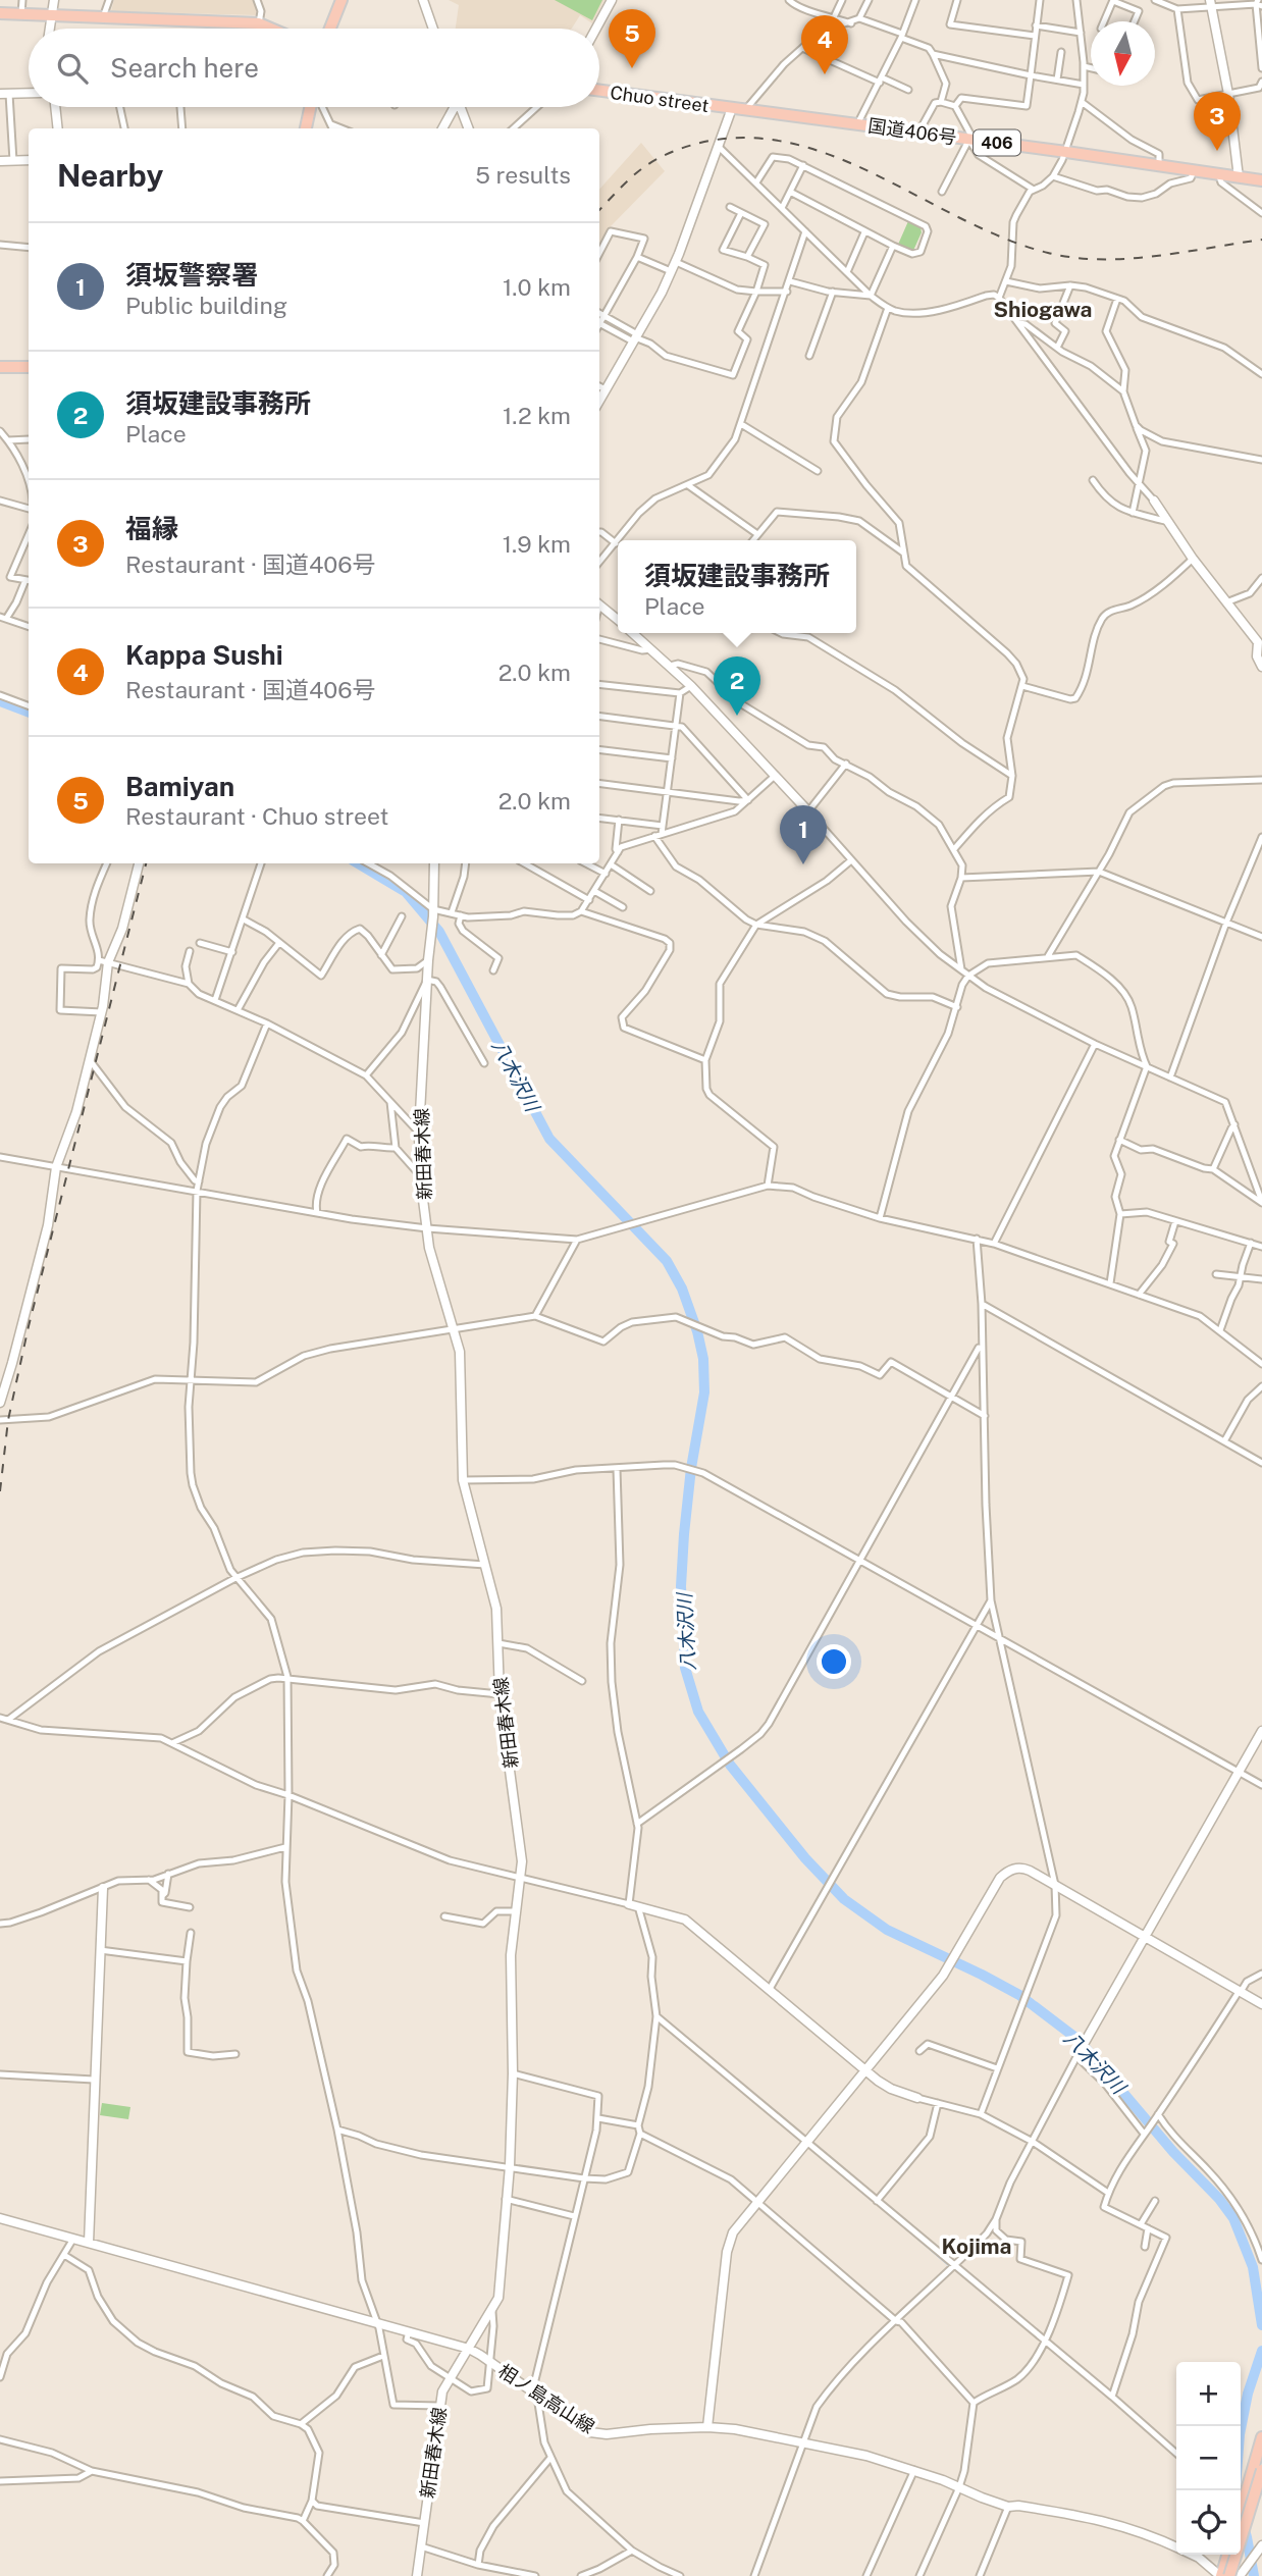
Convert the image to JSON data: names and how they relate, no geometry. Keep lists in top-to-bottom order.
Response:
{
  "streets": {
    "highway": ["Chuo street", "国道406号", "406"],
    "street": ["新田春木線", "相ノ島高山線"]
  },
  "crossings": [
    ["Chuo street", "国道406号"],
    ["新田春木線", "相ノ島高山線"]
  ],
  "districts": ["Shiogawa", "Kojima"],
  "water": ["八木沢川"],
  "north": "bottom",
  "page": {
    "pins": [
      "5",
      "4",
      "3",
      "2",
      "1"
    ],
    "search": "Search here",
    "heading": ["Nearby", "5 results"],
    "list": [
      {
        "mark": "1",
        "name": "須坂警察署",
        "note": "Public building",
        "value": "1.0 km"
      },
      {
        "mark": "2",
        "name": "須坂建設事務所",
        "note": "Place",
        "value": "1.2 km"
      },
      {
        "mark": "3",
        "name": "福縁",
        "note": "Restaurant · 国道406号",
        "value": "1.9 km"
      },
      {
        "mark": "4",
        "name": "Kappa Sushi",
        "note": "Restaurant · 国道406号",
        "value": "2.0 km"
      },
      {
        "mark": "5",
        "name": "Bamiyan",
        "note": "Restaurant · Chuo street",
        "value": "2.0 km"
      }
    ],
    "popup": ["須坂建設事務所", "Place"],
    "map_buttons": ["+", "−"]
  }
}
